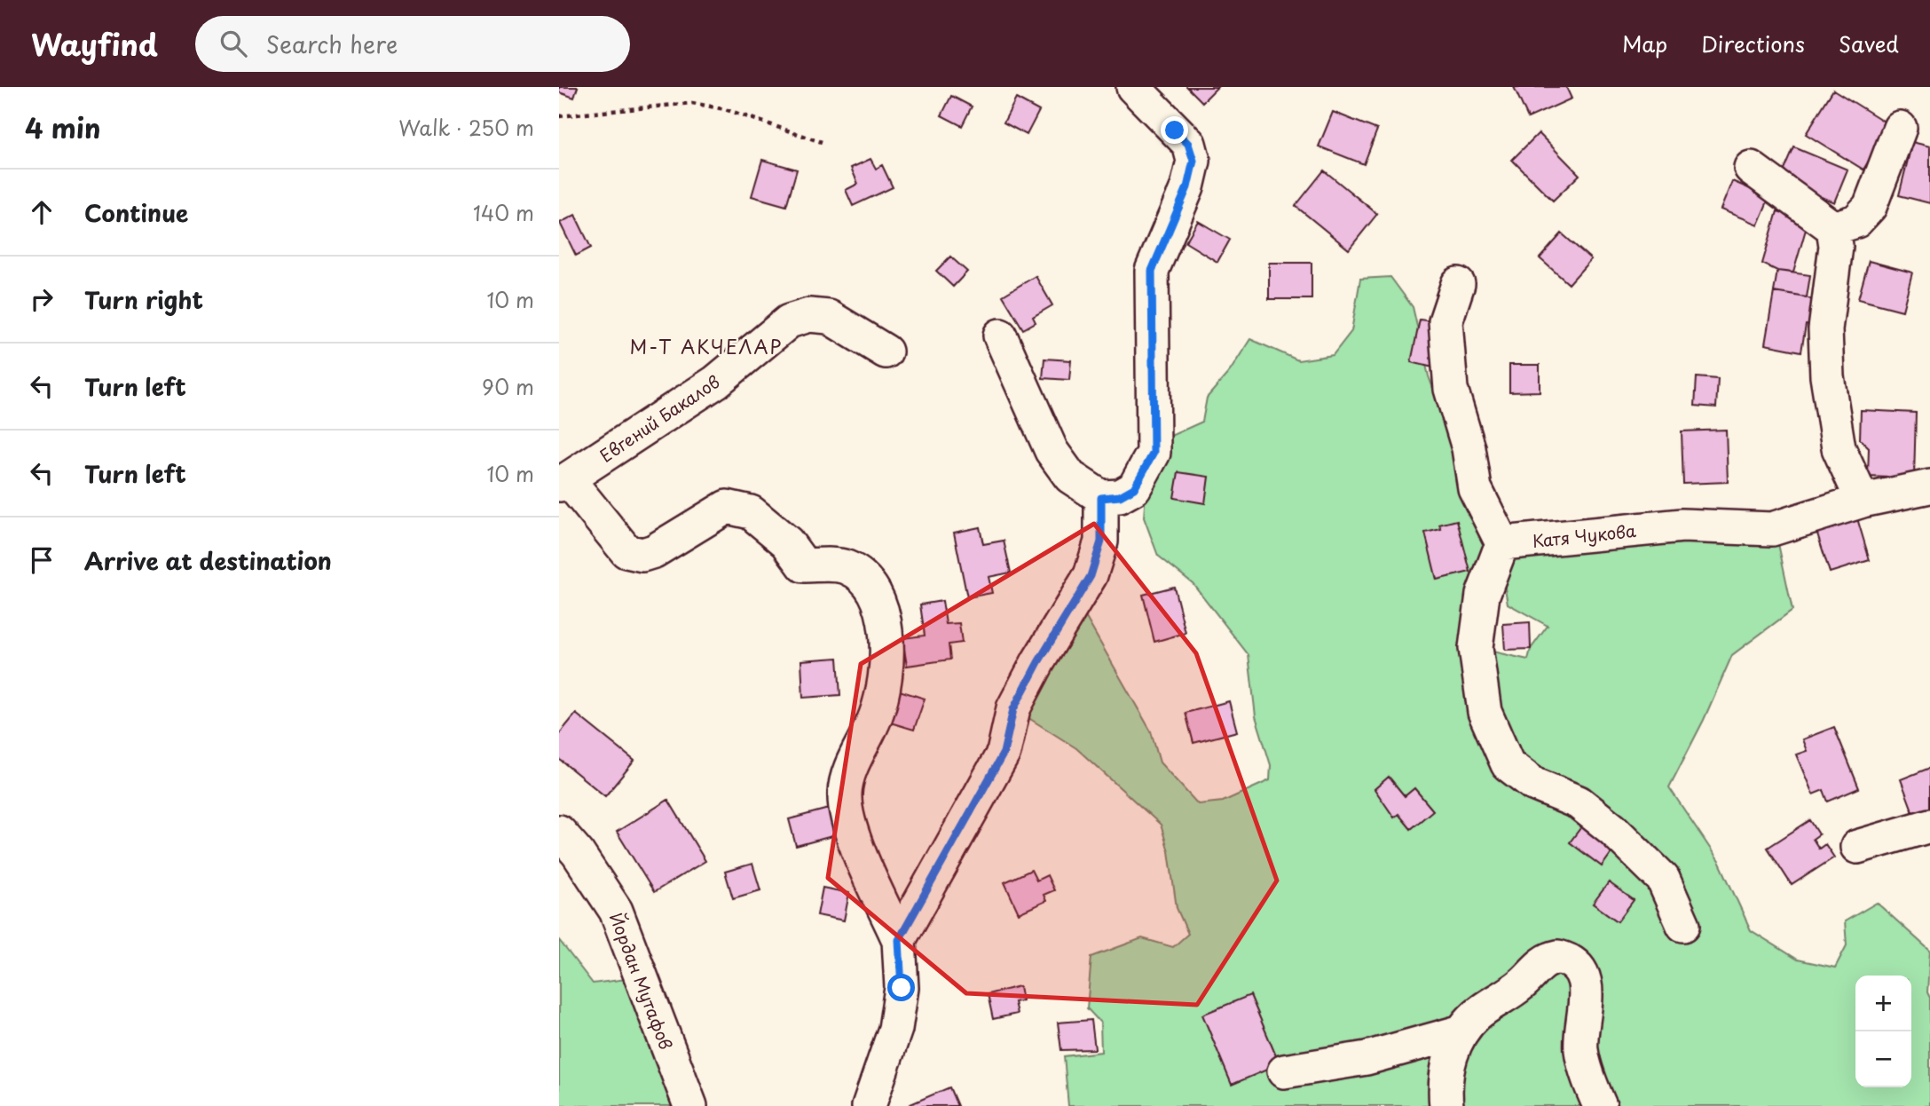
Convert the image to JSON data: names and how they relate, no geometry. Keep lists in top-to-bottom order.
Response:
{
  "streets": {
    "street": ["Евгений Бакалов", "Катя Чукова", "Йордан Мутафов"]
  },
  "districts": ["М-Т АКЧЕЛАР"],
  "page": {
    "header": "Wayfind",
    "search": "Search here",
    "nav": ["Map", "Directions", "Saved"],
    "heading": ["4 min", "Walk · 250 m"],
    "list": [
      ["Continue", "140 m"],
      ["Turn right", "10 m"],
      ["Turn left", "90 m"],
      ["Turn left", "10 m"],
      "Arrive at destination"
    ],
    "map_buttons": ["+", "−"]
  }
}
